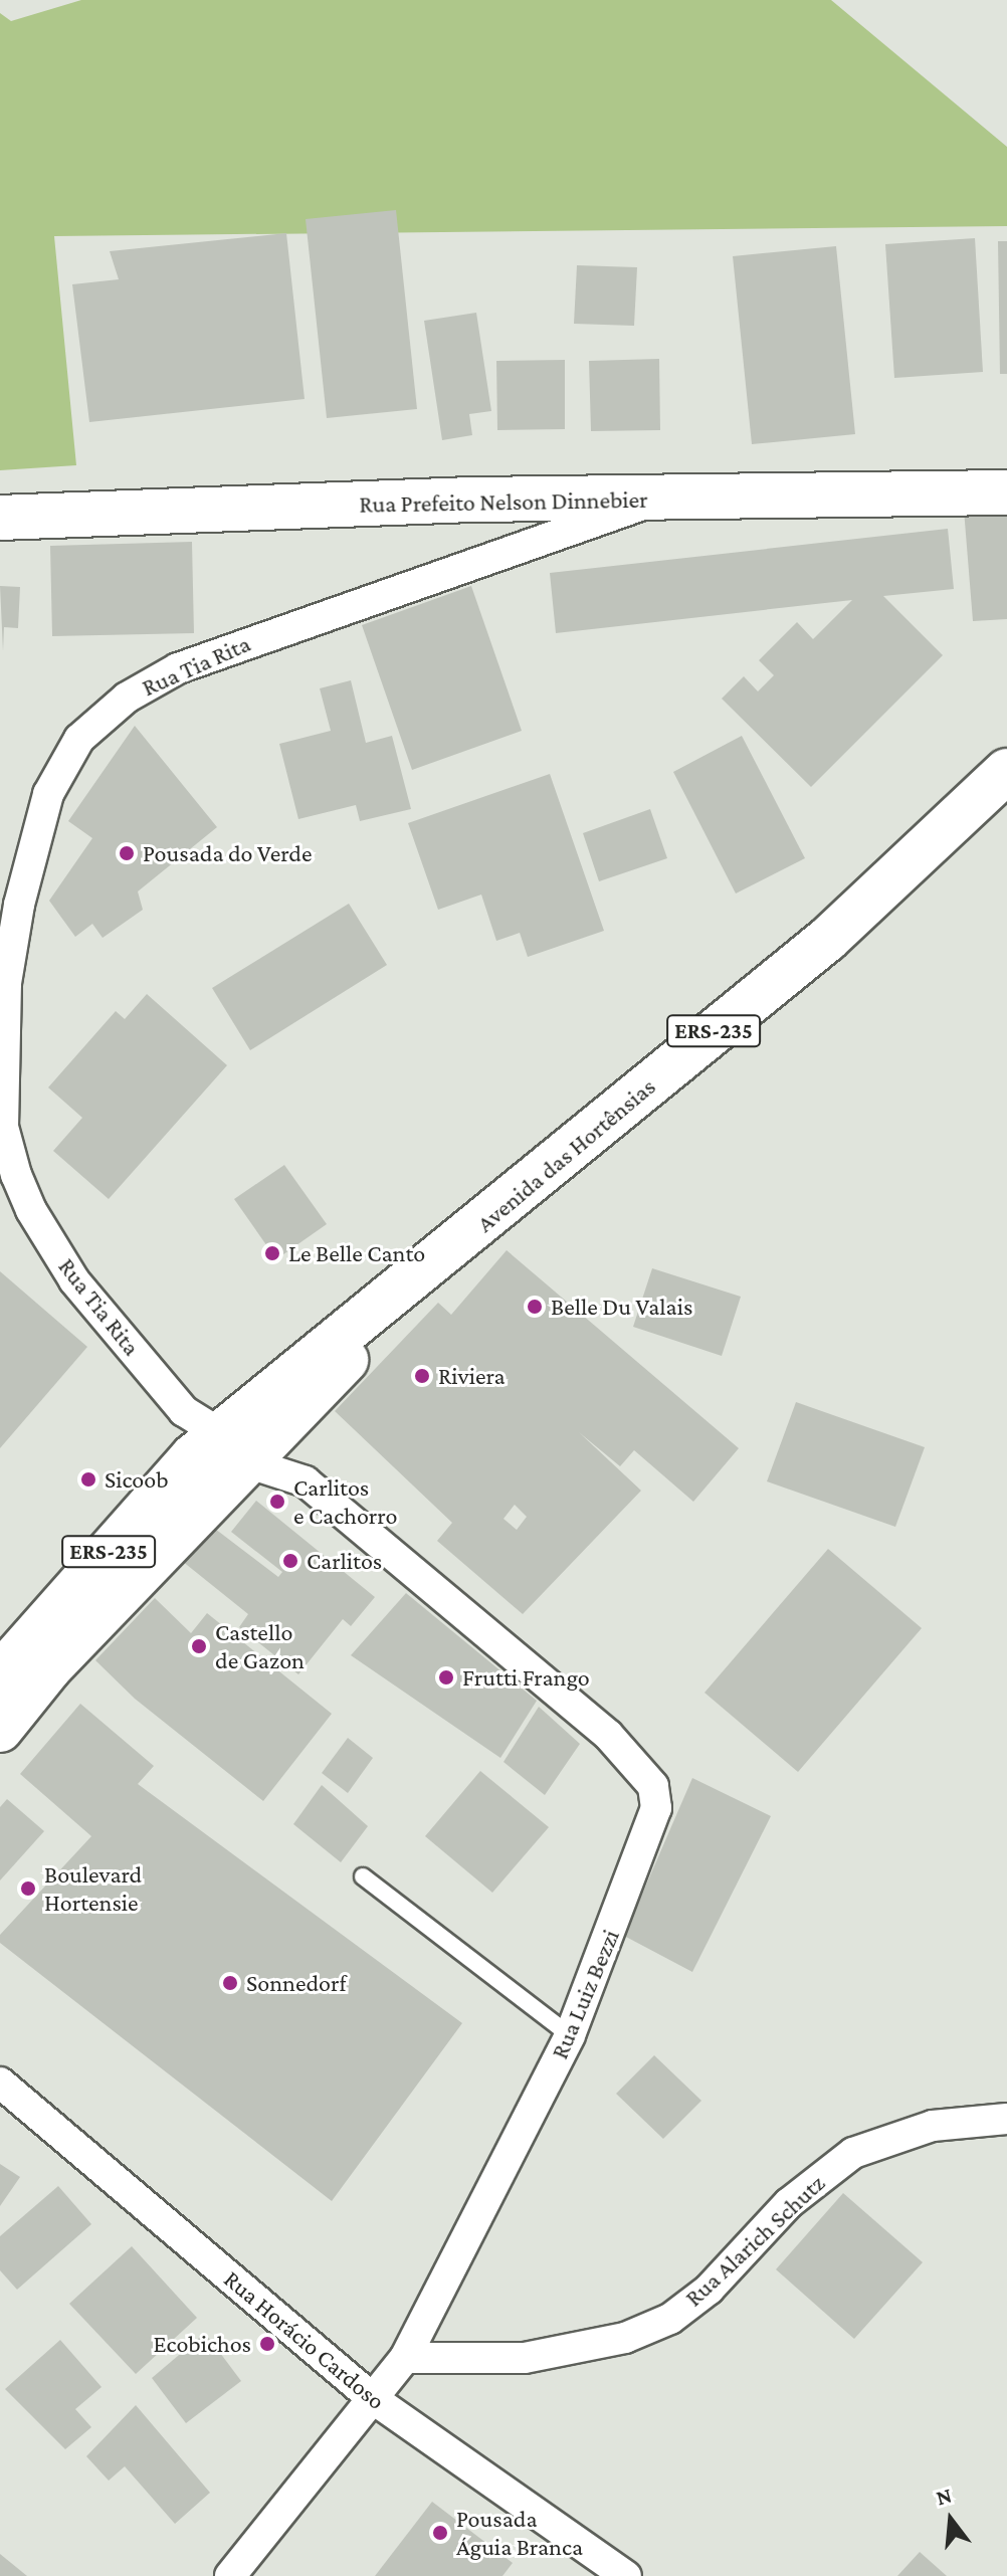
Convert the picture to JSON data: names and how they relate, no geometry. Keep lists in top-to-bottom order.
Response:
{
  "streets": {
    "main road": ["Rua Prefeito Nelson Dinnebier", "ERS-235", "Avenida das Hortênsias"],
    "street": [
      "Rua Tia Rita",
      "Rua Luiz Bezzi",
      "Rua Alarich Schutz",
      "Rua Horácio Cardoso"
    ]
  },
  "crossings": [
    ["Rua Prefeito Nelson Dinnebier", "Rua Tia Rita"],
    ["Rua Tia Rita", "ERS-235"],
    ["Rua Tia Rita", "Avenida das Hortênsias"],
    ["Rua Tia Rita", "Rua Luiz Bezzi"],
    ["ERS-235", "Avenida das Hortênsias"],
    ["ERS-235", "Rua Luiz Bezzi"],
    ["Avenida das Hortênsias", "Rua Luiz Bezzi"],
    ["Rua Luiz Bezzi", "Rua Alarich Schutz"],
    ["Rua Luiz Bezzi", "Rua Horácio Cardoso"]
  ],
  "places": [
    "Pousada do Verde",
    "Le Belle Canto",
    "Belle Du Valais",
    "Riviera",
    "Sicoob",
    "Carlitos e Cachorro",
    "Carlitos",
    "Castello de Gazon",
    "Frutti Frango",
    "Boulevard Hortensie",
    "Sonnedorf",
    "Ecobichos",
    "Pousada Águia Branca"
  ],
  "north": "top"
}
